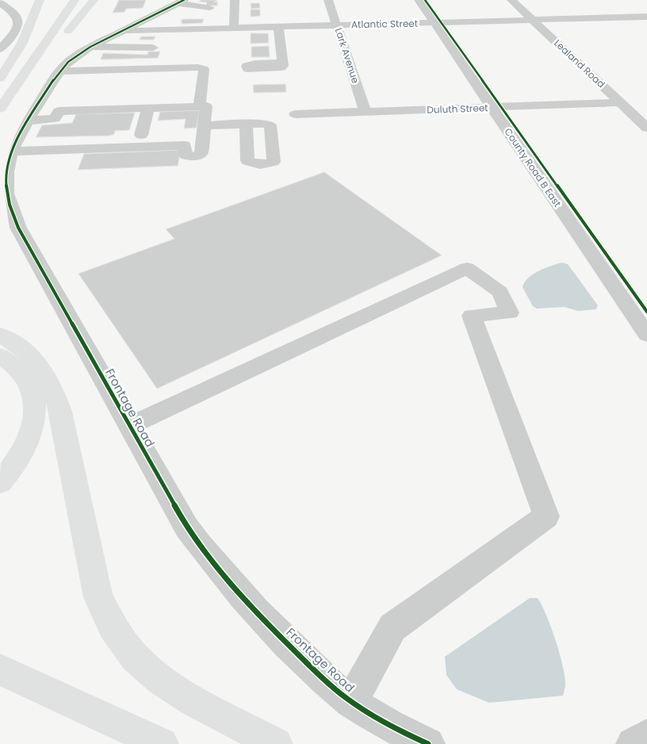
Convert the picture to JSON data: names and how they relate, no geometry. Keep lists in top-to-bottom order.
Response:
{
  "streets": {
    "street": [
      "Atlantic Street",
      "Lark Avenue",
      "Lealand Road",
      "Duluth Street",
      "County Road B East",
      "Frontage Road"
    ]
  },
  "crossings": [
    ["Atlantic Street", "Lark Avenue"],
    ["Atlantic Street", "Lealand Road"],
    ["Atlantic Street", "County Road B East"],
    ["Atlantic Street", "Frontage Road"],
    ["Lark Avenue", "Duluth Street"],
    ["Lealand Road", "Duluth Street"],
    ["Duluth Street", "County Road B East"]
  ]
}
